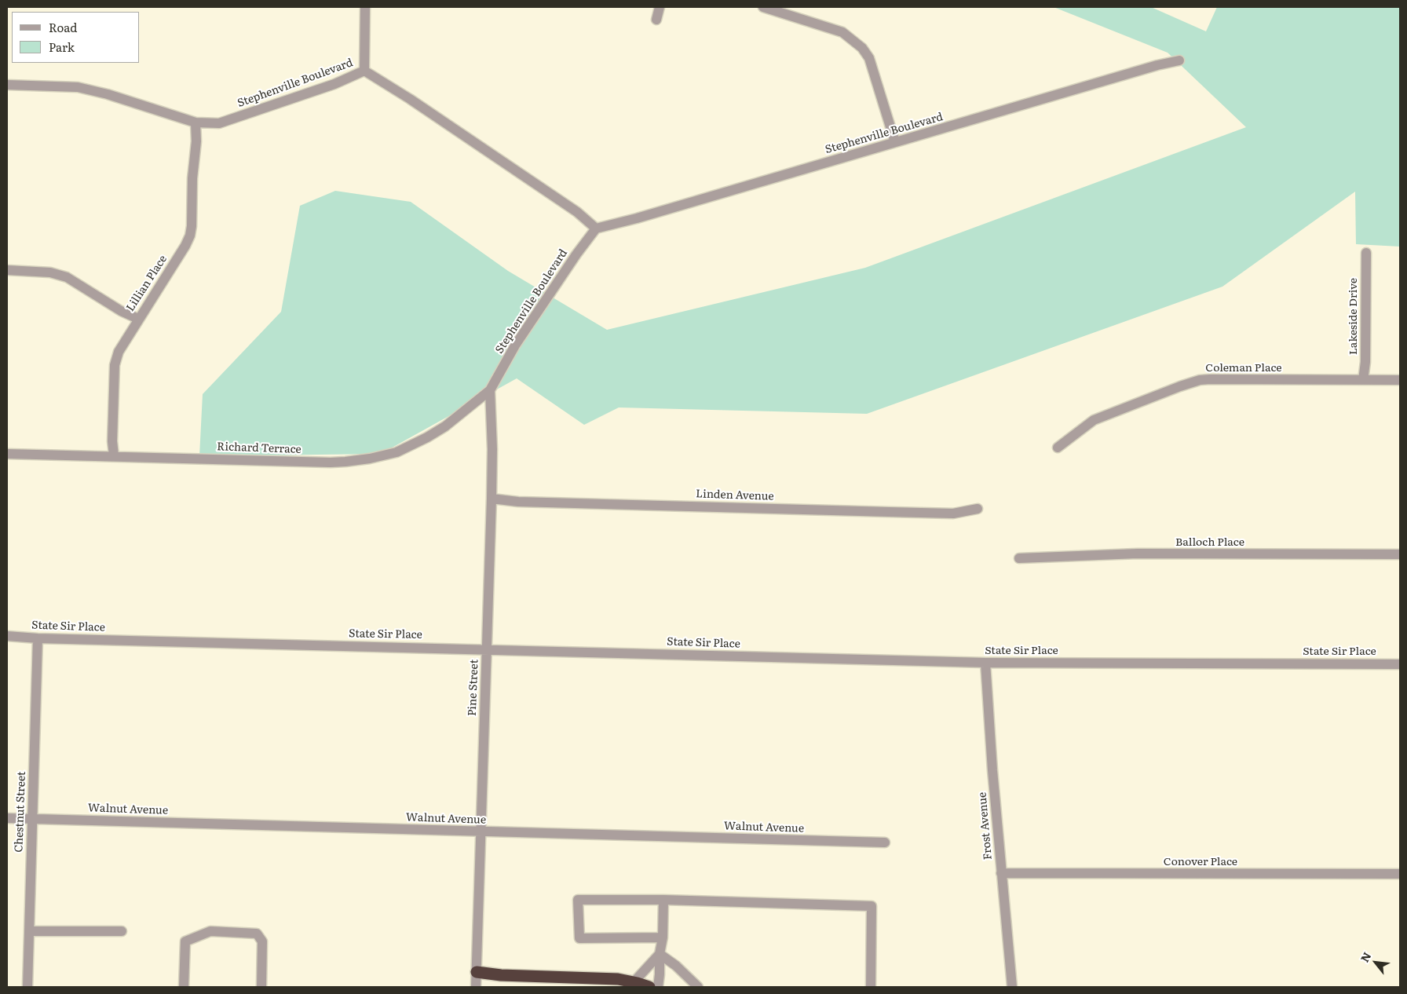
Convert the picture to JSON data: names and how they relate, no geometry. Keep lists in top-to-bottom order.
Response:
{
  "streets": {
    "street": [
      "Stephenville Boulevard",
      "Lillian Place",
      "Lakeside Drive",
      "Coleman Place",
      "Richard Terrace",
      "Linden Avenue",
      "Balloch Place",
      "State Sir Place",
      "Pine Street",
      "Walnut Avenue",
      "Chestnut Street",
      "Frost Avenue",
      "Conover Place"
    ]
  },
  "crossings": [
    ["Stephenville Boulevard", "Lillian Place"],
    ["Stephenville Boulevard", "Richard Terrace"],
    ["Stephenville Boulevard", "Pine Street"],
    ["Lillian Place", "Richard Terrace"],
    ["Lakeside Drive", "Coleman Place"],
    ["Richard Terrace", "Pine Street"],
    ["Linden Avenue", "Pine Street"],
    ["State Sir Place", "Pine Street"],
    ["State Sir Place", "Chestnut Street"],
    ["State Sir Place", "Frost Avenue"],
    ["Pine Street", "Walnut Avenue"],
    ["Walnut Avenue", "Chestnut Street"],
    ["Frost Avenue", "Conover Place"]
  ],
  "legend": ["Road", "Park"],
  "north": "top left"
}
